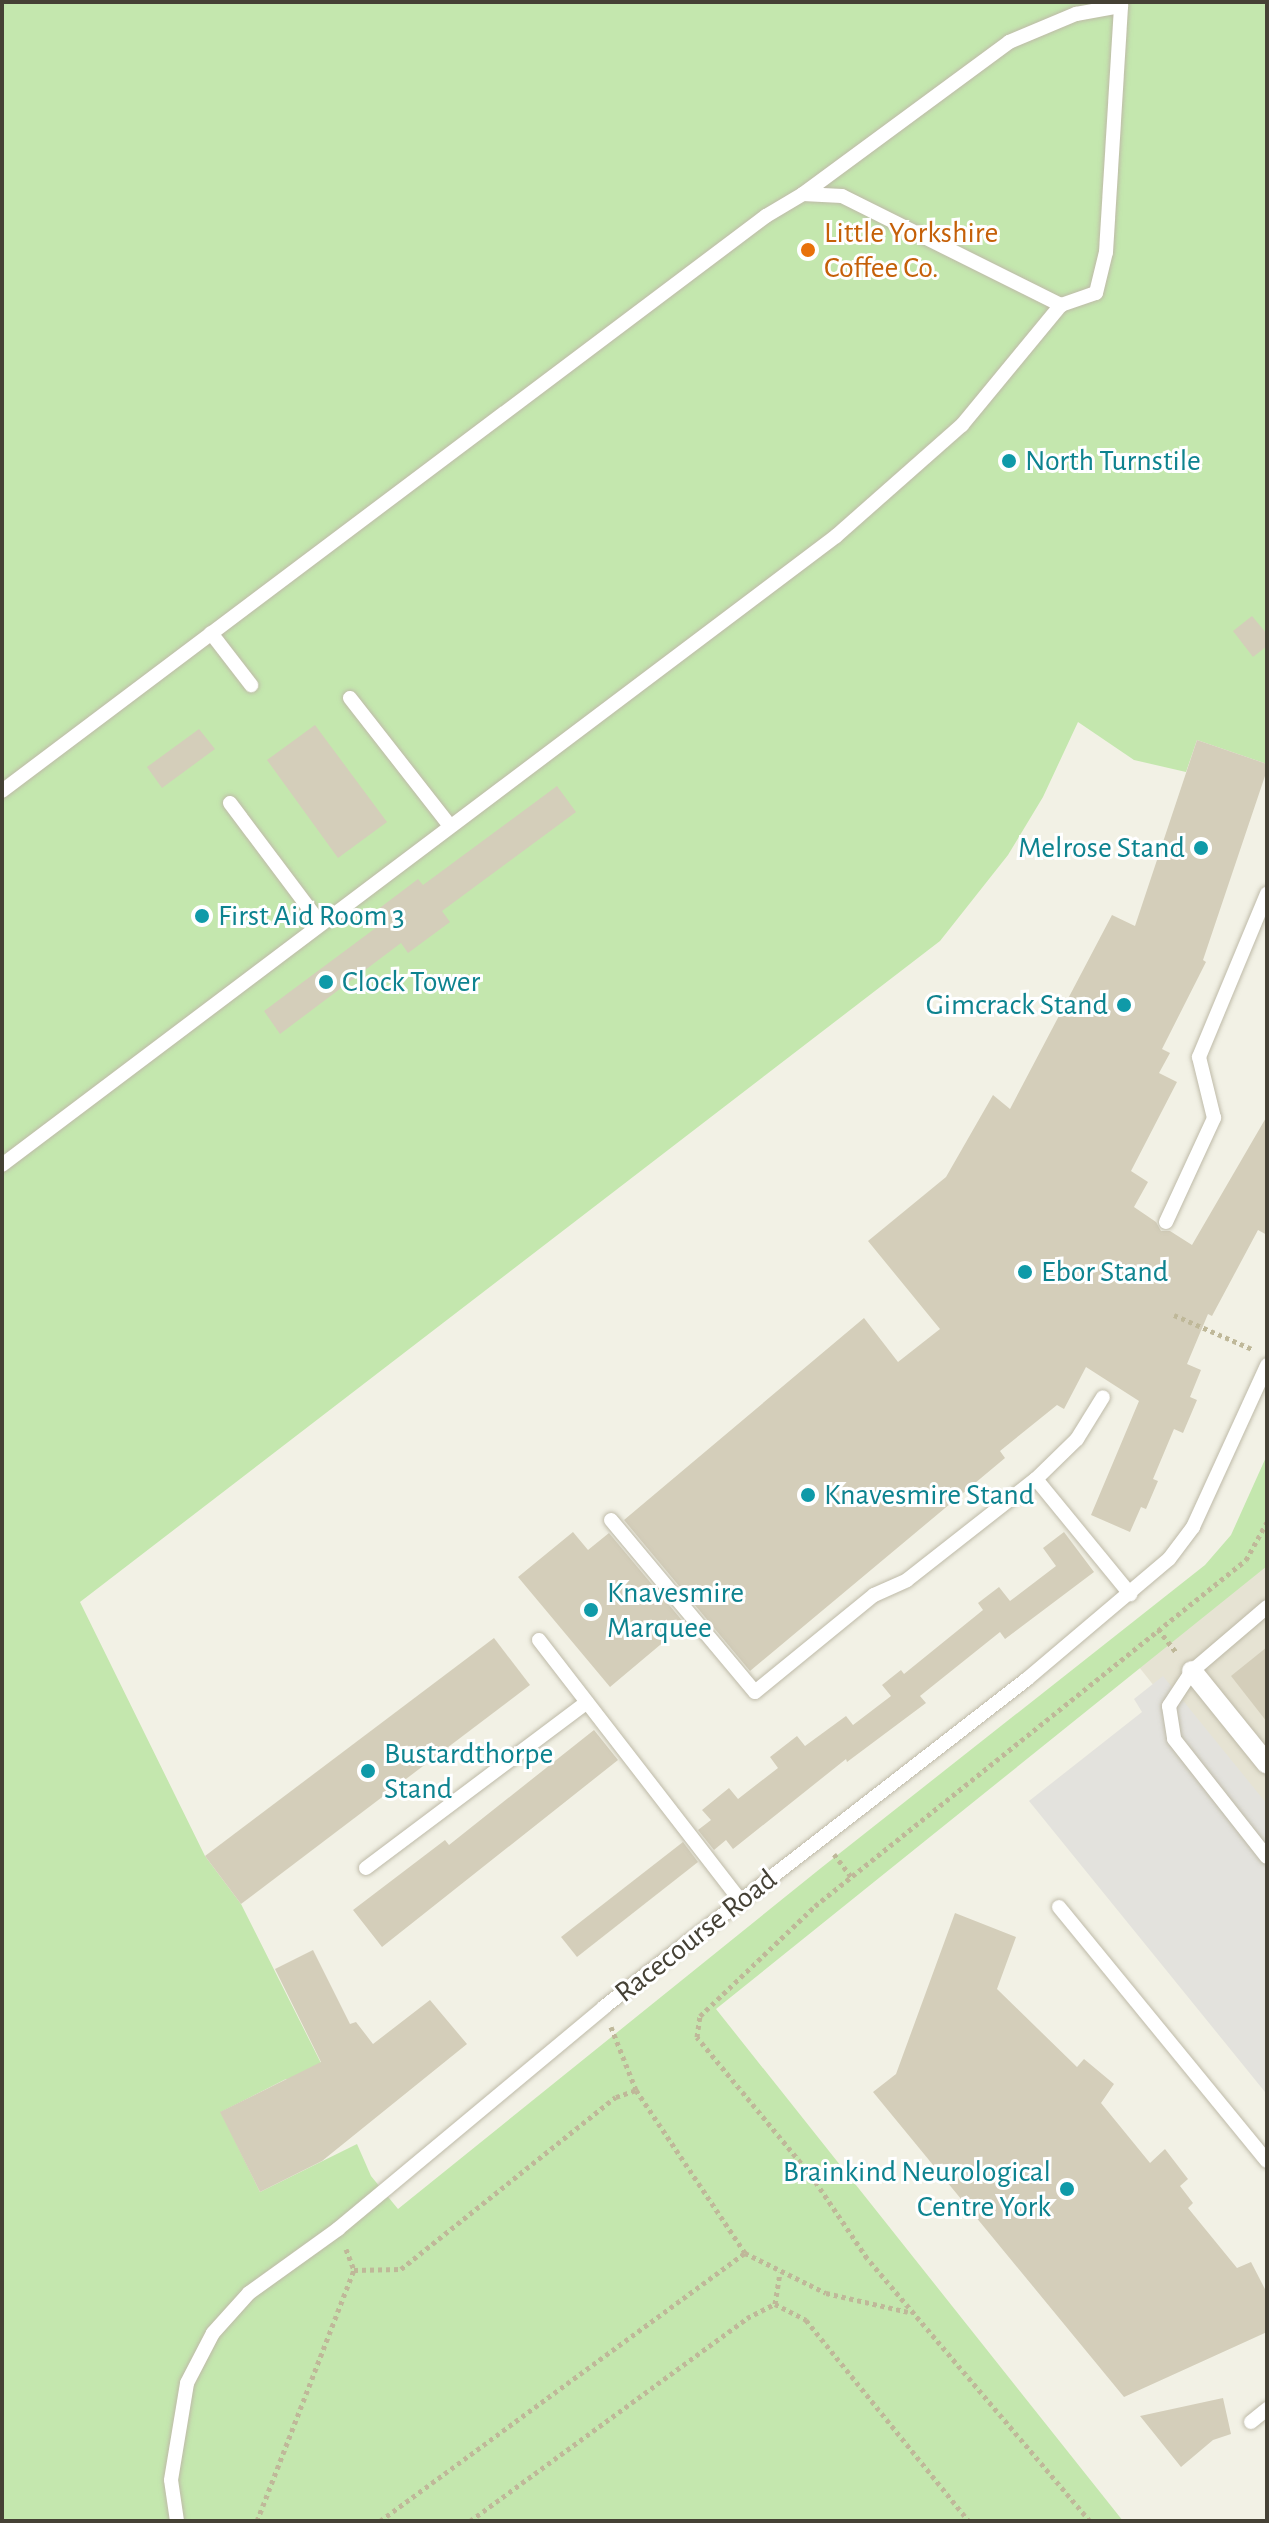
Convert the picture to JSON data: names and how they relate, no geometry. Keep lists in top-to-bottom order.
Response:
{
  "streets": {
    "lane": ["Racecourse Road"]
  },
  "places": [
    "Little Yorkshire Coffee Co.",
    "North Turnstile",
    "Melrose Stand",
    "First Aid Room 3",
    "Clock Tower",
    "Gimcrack Stand",
    "Ebor Stand",
    "Knavesmire Stand",
    "Knavesmire Marquee",
    "Bustardthorpe Stand",
    "Brainkind Neurological Centre York"
  ]
}
